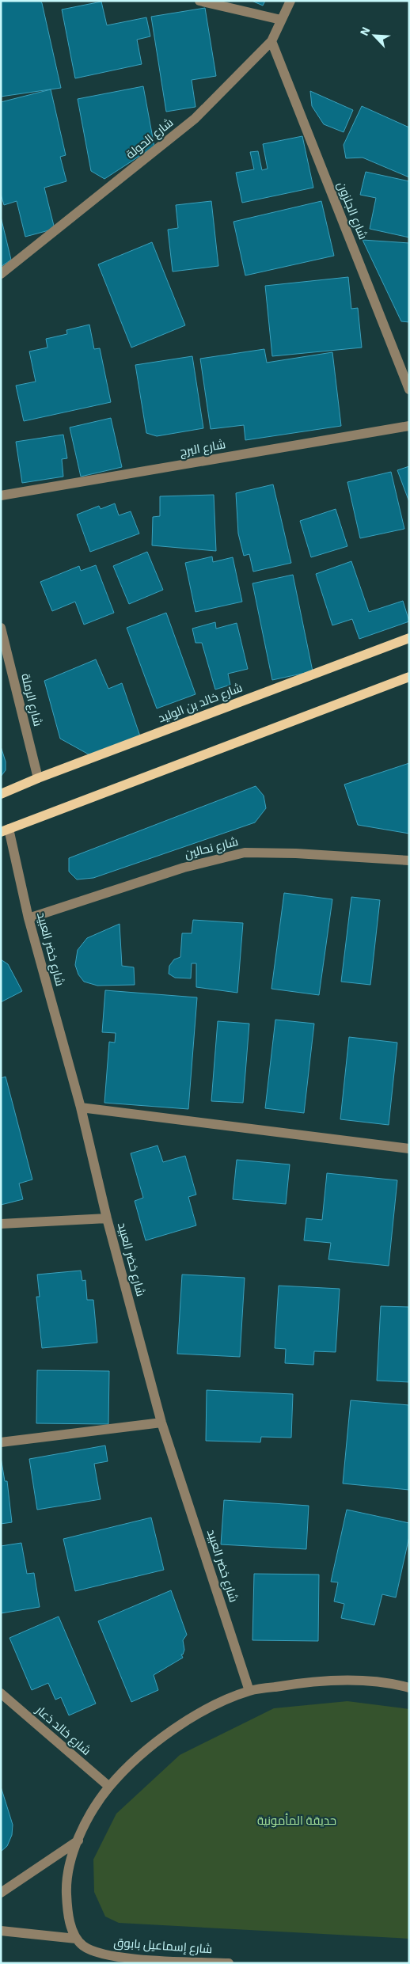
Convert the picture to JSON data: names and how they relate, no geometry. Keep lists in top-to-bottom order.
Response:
{
  "streets": {
    "main road": ["شارع خالد بن الوليد"],
    "street": [
      "شارع الحولة",
      "شارع الجلزون",
      "شارع البرج",
      "شارع الرملة",
      "شارع نحالين",
      "شارع خضر العبيد",
      "شارع خالد ذعار",
      "شارع إسماعيل بابوق"
    ]
  },
  "crossings": [
    ["شارع الحولة", "شارع الجلزون"],
    ["شارع الرملة", "شارع خالد بن الوليد"],
    ["شارع نحالين", "شارع خضر العبيد"]
  ],
  "parks": ["حديقة المأمونية"],
  "north": "top left"
}
